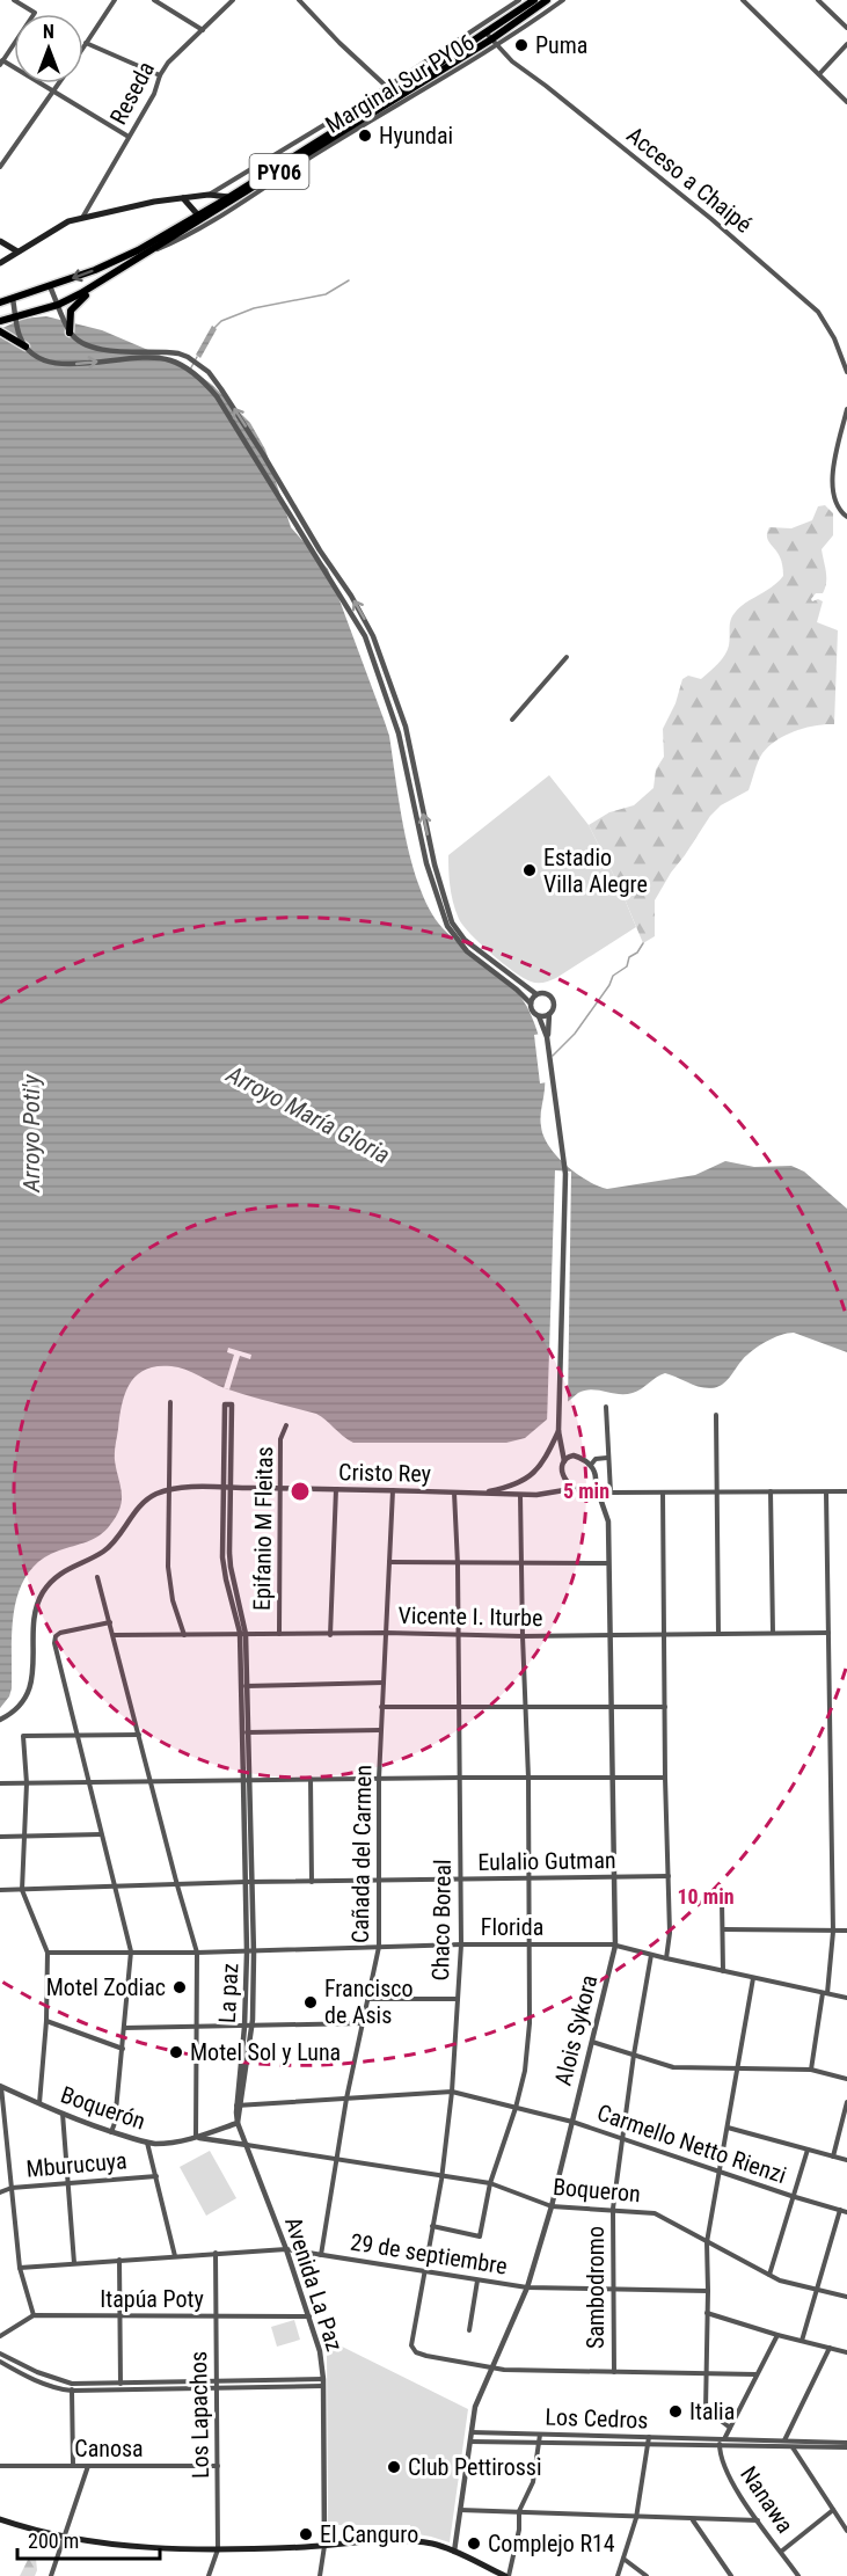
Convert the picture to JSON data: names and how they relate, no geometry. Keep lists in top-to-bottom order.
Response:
{
  "streets": {
    "highway": ["PY06"],
    "street": [
      "Marginal Sur PY06",
      "Reseda",
      "Acceso a Chaipé",
      "Cristo Rey",
      "Epifanio M Fleitas",
      "Vicente I. Iturbe",
      "Cañada del Carmen",
      "Eulalio Gutman",
      "Chaco Boreal",
      "Florida",
      "La paz",
      "Alois Sykora",
      "Boquerón",
      "Carmello Netto Rienzi",
      "Mburucuya",
      "Boqueron",
      "29 de septiembre",
      "Avenida La Paz",
      "Sambodromo",
      "Itapúa Poty",
      "Los Lapachos",
      "Los Cedros",
      "Canosa",
      "Nanawa"
    ]
  },
  "crossings": [
    ["Marginal Sur PY06", "PY06"],
    ["Marginal Sur PY06", "Acceso a Chaipé"],
    ["PY06", "Acceso a Chaipé"],
    ["Cristo Rey", "Epifanio M Fleitas"],
    ["Cristo Rey", "Cañada del Carmen"],
    ["Cristo Rey", "Chaco Boreal"],
    ["Cristo Rey", "La paz"],
    ["Cristo Rey", "Alois Sykora"],
    ["Epifanio M Fleitas", "Vicente I. Iturbe"],
    ["Vicente I. Iturbe", "Cañada del Carmen"],
    ["Vicente I. Iturbe", "Chaco Boreal"],
    ["Vicente I. Iturbe", "La paz"],
    ["Vicente I. Iturbe", "Alois Sykora"],
    ["Cañada del Carmen", "Eulalio Gutman"],
    ["Cañada del Carmen", "Florida"],
    ["Cañada del Carmen", "Carmello Netto Rienzi"],
    ["Cañada del Carmen", "Boqueron"],
    ["Cañada del Carmen", "29 de septiembre"],
    ["Eulalio Gutman", "Chaco Boreal"],
    ["Eulalio Gutman", "La paz"],
    ["Eulalio Gutman", "Alois Sykora"],
    ["Chaco Boreal", "Florida"],
    ["Chaco Boreal", "Alois Sykora"],
    ["Chaco Boreal", "Carmello Netto Rienzi"],
    ["Chaco Boreal", "Boqueron"],
    ["Chaco Boreal", "29 de septiembre"],
    ["Florida", "La paz"],
    ["Florida", "Alois Sykora"],
    ["Florida", "Sambodromo"],
    ["La paz", "Boquerón"],
    ["La paz", "Carmello Netto Rienzi"],
    ["La paz", "Avenida La Paz"],
    ["Alois Sykora", "Carmello Netto Rienzi"],
    ["Alois Sykora", "Boqueron"],
    ["Alois Sykora", "29 de septiembre"],
    ["Alois Sykora", "Los Cedros"],
    ["Boquerón", "Avenida La Paz"],
    ["Carmello Netto Rienzi", "Sambodromo"],
    ["Boqueron", "Avenida La Paz"],
    ["Boqueron", "Sambodromo"],
    ["29 de septiembre", "Avenida La Paz"],
    ["29 de septiembre", "Sambodromo"],
    ["29 de septiembre", "Los Lapachos"],
    ["Avenida La Paz", "Itapúa Poty"],
    ["Itapúa Poty", "Los Lapachos"],
    ["Los Lapachos", "Canosa"],
    ["Los Cedros", "Nanawa"]
  ],
  "water": ["Arroyo María Gloria", "Arroyo Poti'y"],
  "places": [
    "Puma",
    "Hyundai",
    "Estadio Villa Alegre",
    "Motel Zodiac",
    "Francisco de Asis",
    "Motel Sol y Luna",
    "Italia",
    "Club Pettirossi",
    "El Canguro",
    "Complejo R14"
  ],
  "scale_bar": "200 m",
  "north": "top",
  "rings": ["5 min", "10 min"]
}
